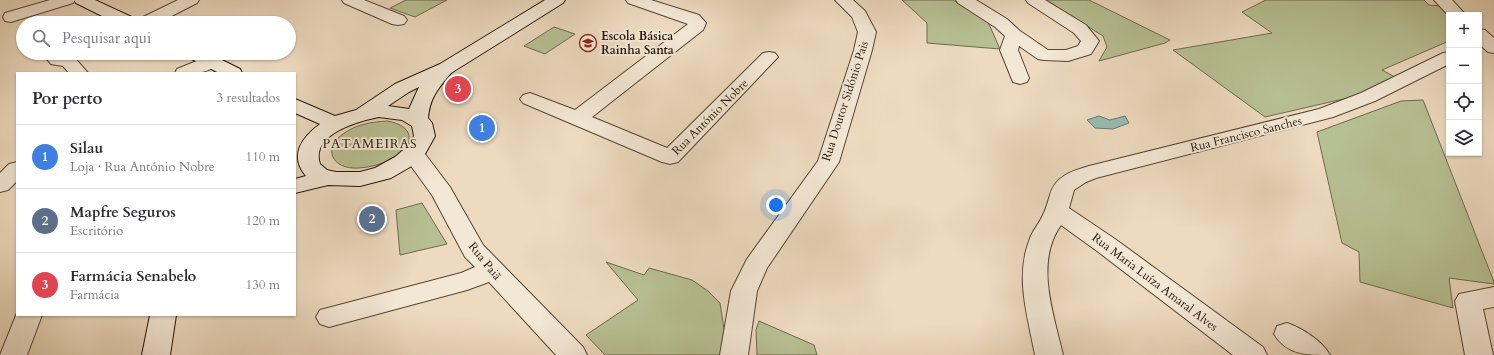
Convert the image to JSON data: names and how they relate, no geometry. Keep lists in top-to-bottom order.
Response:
{
  "streets": {
    "street": [
      "Rua Doutor Sidónio Pais",
      "Rua António Nobre",
      "Rua Francisco Sanches",
      "Rua Paiã",
      "Rua Maria Luíza Amaral Alves"
    ]
  },
  "crossings": [
    ["Rua Francisco Sanches", "Rua Maria Luíza Amaral Alves"]
  ],
  "districts": ["PATAMEIRAS"],
  "places": {
    "school or university": ["Escola Básica Rainha Santa"]
  },
  "page": {
    "map_buttons": ["+", "−"],
    "search": "Pesquisar aqui",
    "heading": ["Por perto", "3 resultados"],
    "pins": ["3", "1", "2"],
    "list": [
      {
        "mark": "1",
        "name": "Silau",
        "note": "Loja · Rua António Nobre",
        "value": "110 m"
      },
      {
        "mark": "2",
        "name": "Mapfre Seguros",
        "note": "Escritório",
        "value": "120 m"
      },
      {
        "mark": "3",
        "name": "Farmácia Senabelo",
        "note": "Farmácia",
        "value": "130 m"
      }
    ]
  }
}
